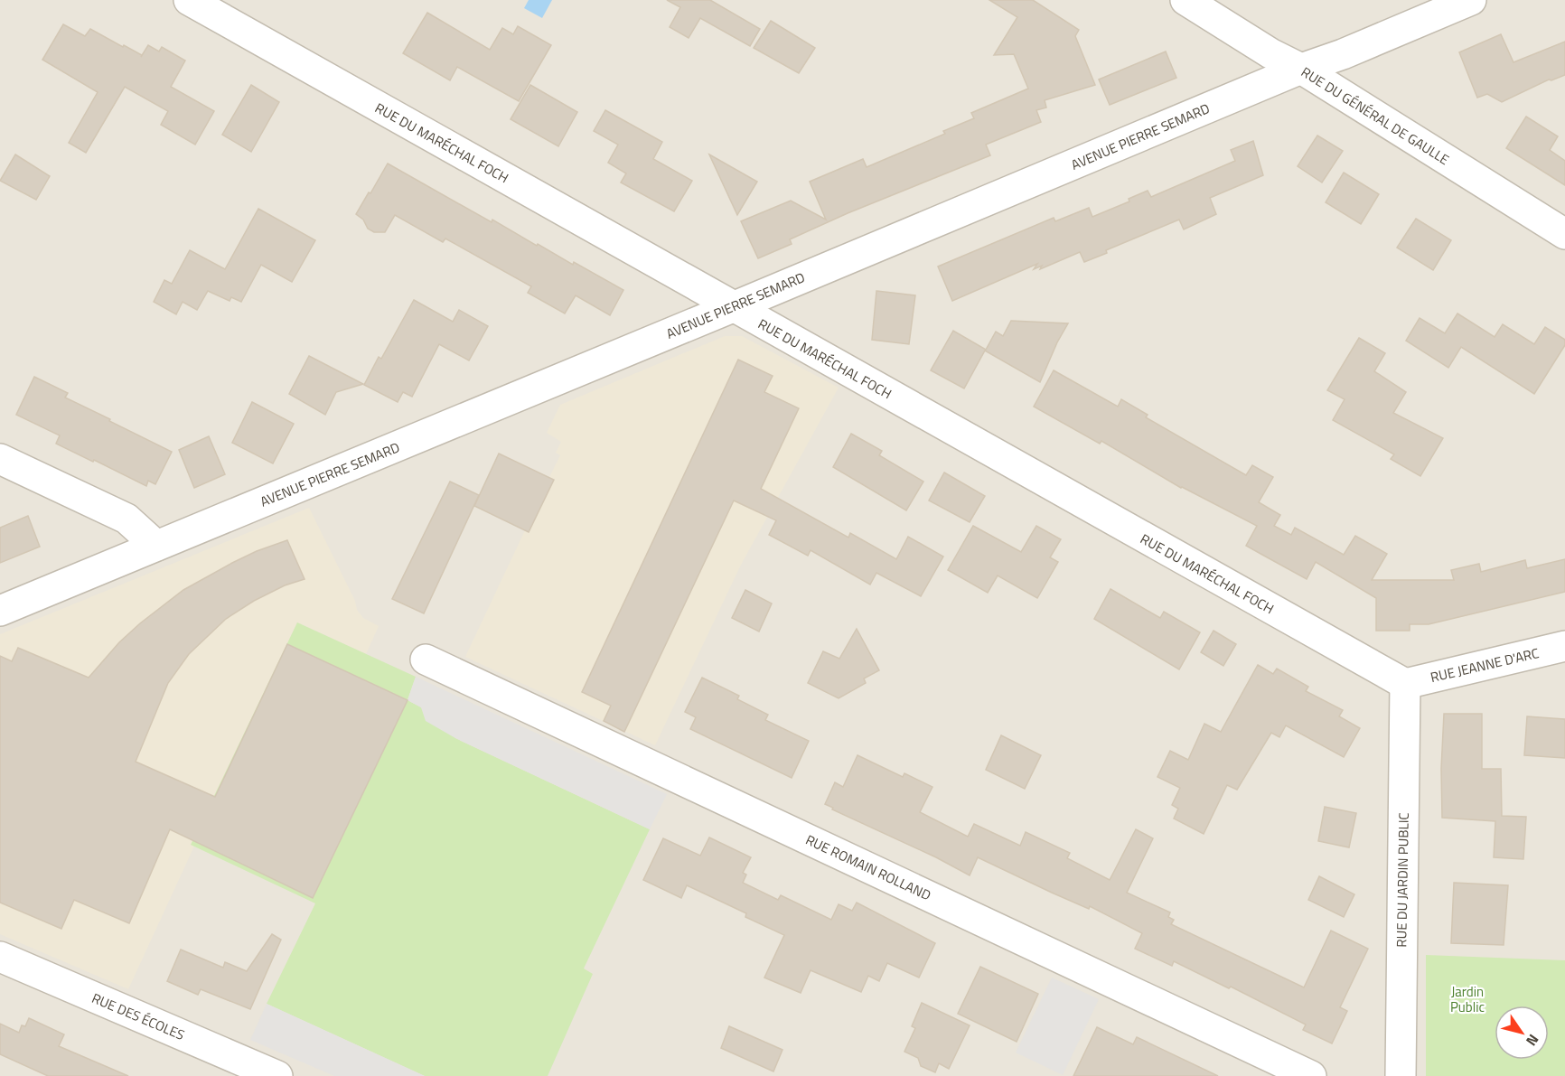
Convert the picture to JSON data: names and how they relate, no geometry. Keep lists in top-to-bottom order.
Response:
{
  "streets": {
    "street": [
      "RUE DU GÉNÉRAL DE GAULLE",
      "AVENUE PIERRE SEMARD",
      "RUE DU MARÉCHAL FOCH",
      "RUE JEANNE D'ARC",
      "RUE ROMAIN ROLLAND",
      "RUE DU JARDIN PUBLIC",
      "RUE DES ÉCOLES"
    ]
  },
  "crossings": [
    ["RUE DU GÉNÉRAL DE GAULLE", "AVENUE PIERRE SEMARD"],
    ["AVENUE PIERRE SEMARD", "RUE DU MARÉCHAL FOCH"],
    ["RUE DU MARÉCHAL FOCH", "RUE JEANNE D'ARC"],
    ["RUE DU MARÉCHAL FOCH", "RUE DU JARDIN PUBLIC"],
    ["RUE JEANNE D'ARC", "RUE DU JARDIN PUBLIC"]
  ],
  "parks": ["Jardin Public"],
  "north": "bottom right"
}
